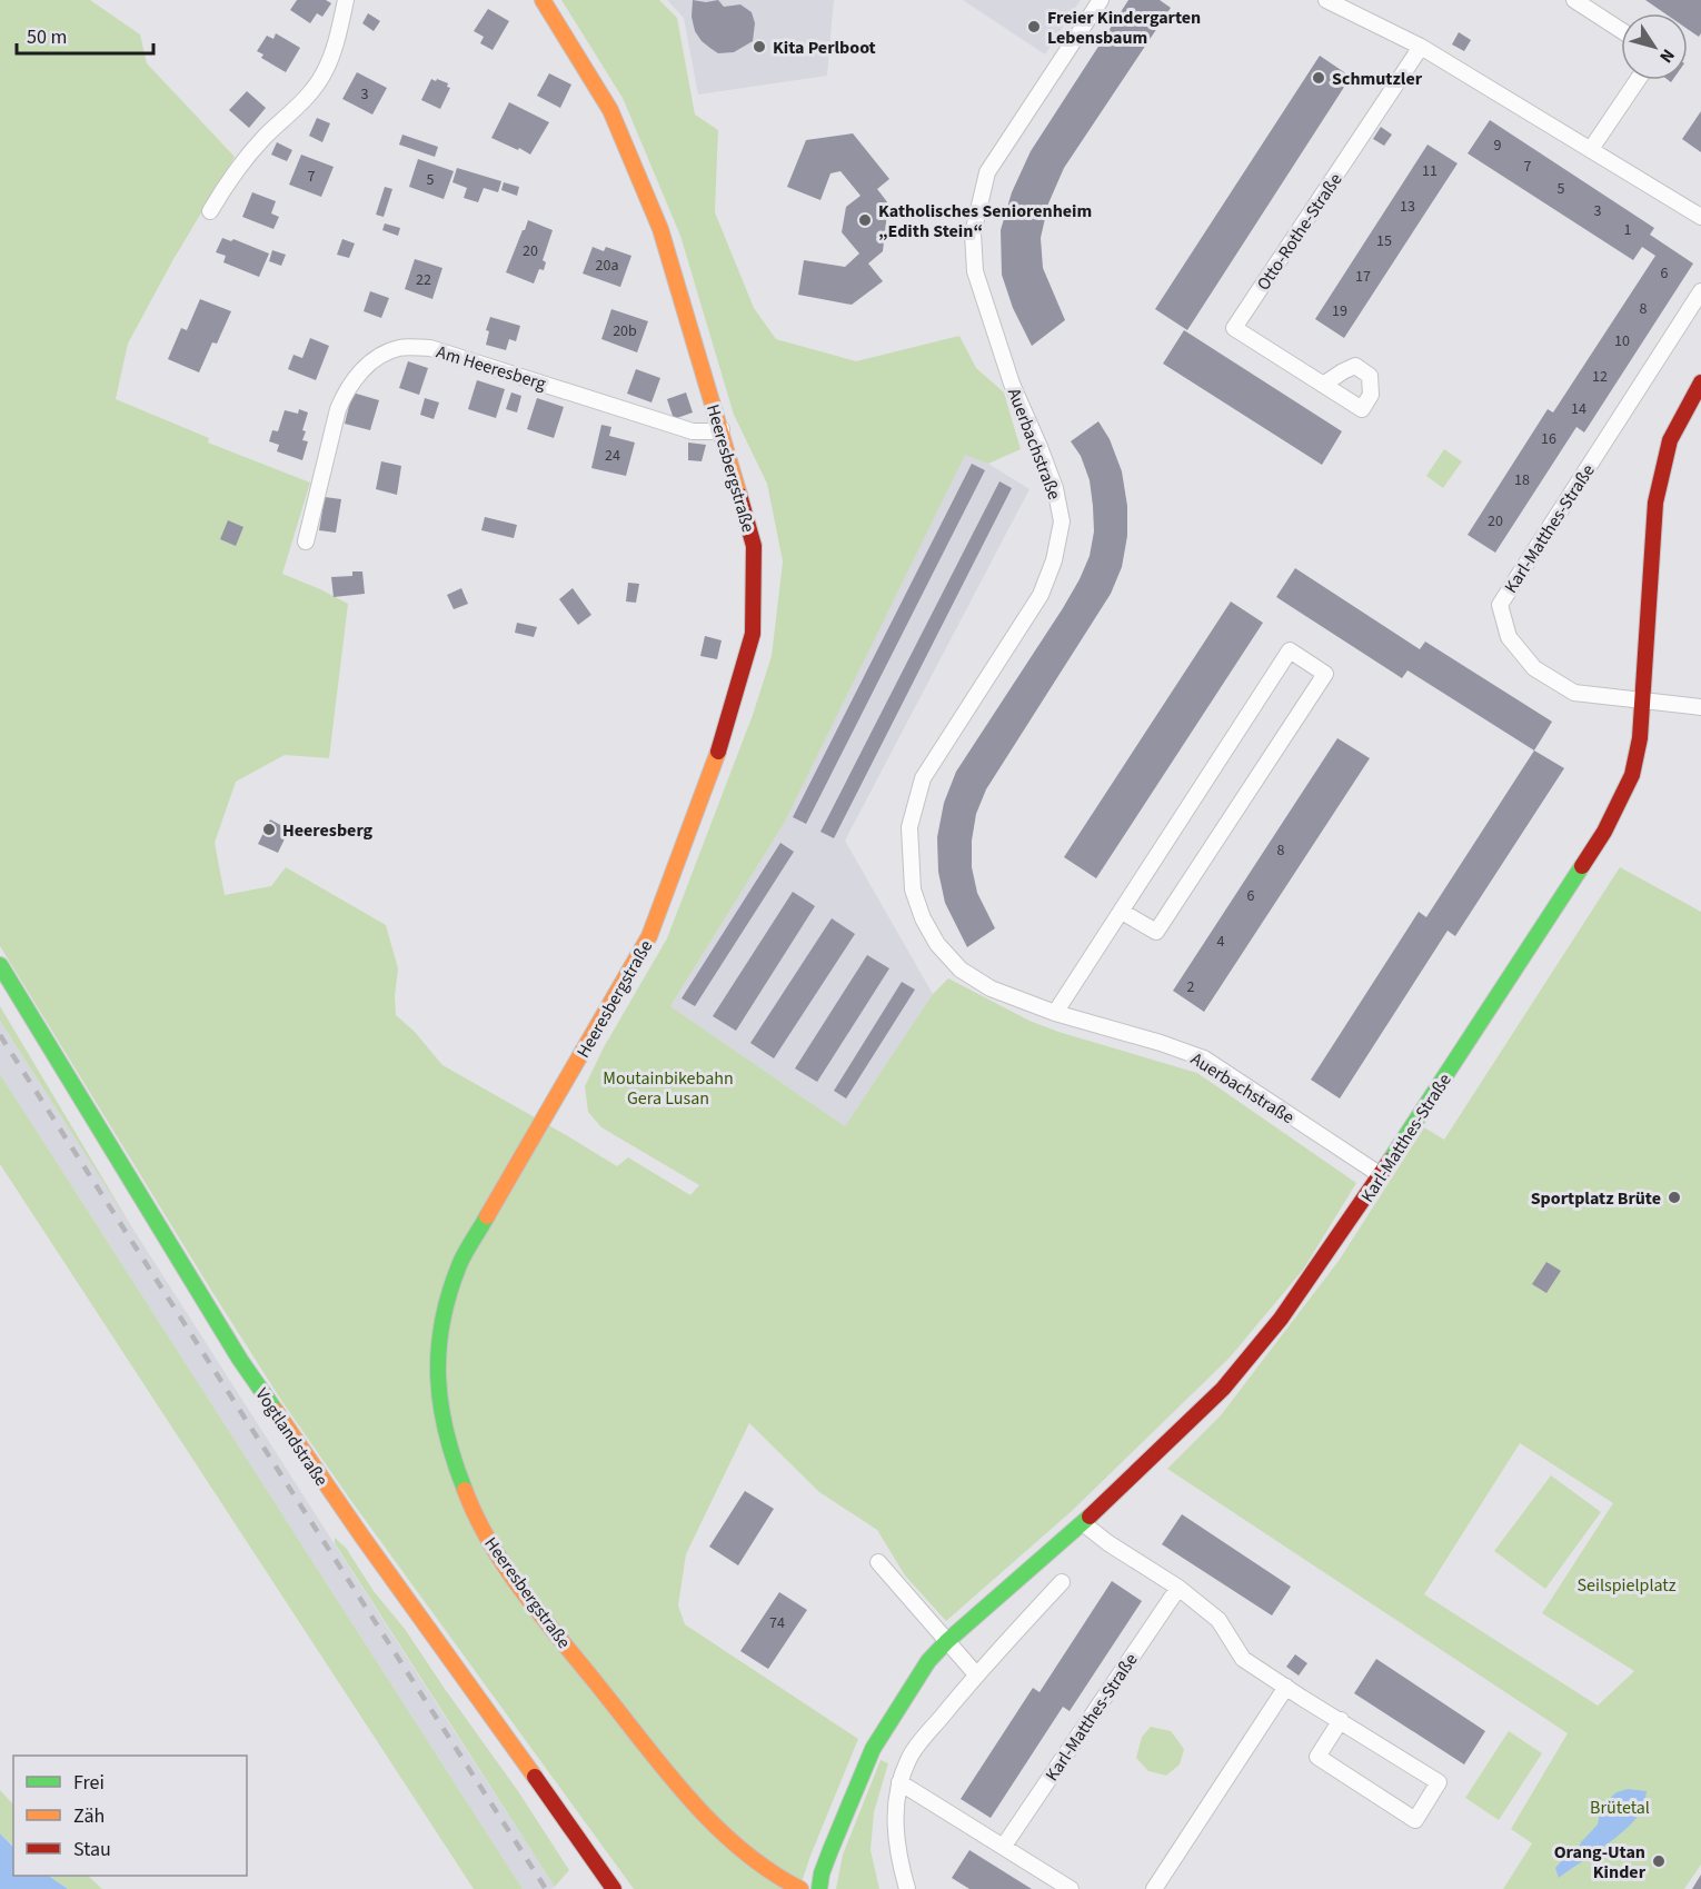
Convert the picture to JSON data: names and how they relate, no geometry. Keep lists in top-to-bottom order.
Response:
{
  "streets": {
    "street": [
      "Otto-Rothe-Straße",
      "Am Heeresberg",
      "Auerbachstraße",
      "Heeresbergstraße",
      "Karl-Matthes-Straße",
      "Vogtlandstraße"
    ]
  },
  "crossings": [
    ["Am Heeresberg", "Heeresbergstraße"],
    ["Auerbachstraße", "Karl-Matthes-Straße"]
  ],
  "parks": ["Moutainbikebahn Gera Lusan", "Seilspielplatz", "Brütetal"],
  "places": [
    "Freier Kindergarten Lebensbaum",
    "Kita Perlboot",
    "Schmutzler",
    "Katholisches Seniorenheim „Edith Stein“",
    "Heeresberg",
    "Sportplatz Brüte",
    "Orang-Utan Kinder"
  ],
  "house_numbers": [
    "3",
    "9",
    "7",
    "11",
    "7",
    "5",
    "5",
    "13",
    "3",
    "1",
    "15",
    "20",
    "20a",
    "6",
    "17",
    "22",
    "8",
    "19",
    "20b",
    "10",
    "12",
    "14",
    "16",
    "24",
    "18",
    "20",
    "8",
    "6",
    "4",
    "2",
    "74"
  ],
  "legend": ["Frei", "Zäh", "Stau"],
  "scale_bar": "50 m",
  "north": "bottom right"
}
